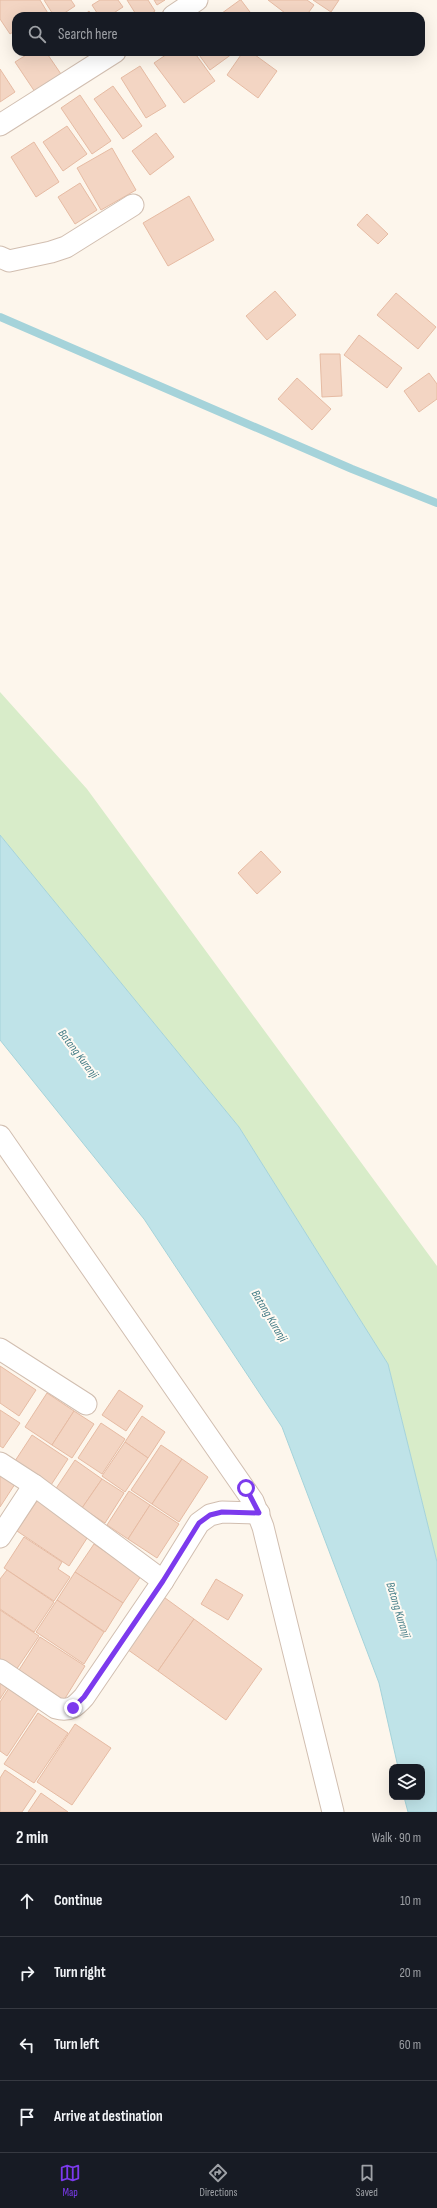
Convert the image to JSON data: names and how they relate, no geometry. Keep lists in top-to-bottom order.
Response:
{
  "water": ["Batang Kuranji"],
  "page": {
    "search": "Search here",
    "heading": ["2 min", "Walk · 90 m"],
    "list": [
      ["Continue", "10 m"],
      ["Turn right", "20 m"],
      ["Turn left", "60 m"],
      "Arrive at destination"
    ],
    "nav": ["Map", "Directions", "Saved"]
  }
}
